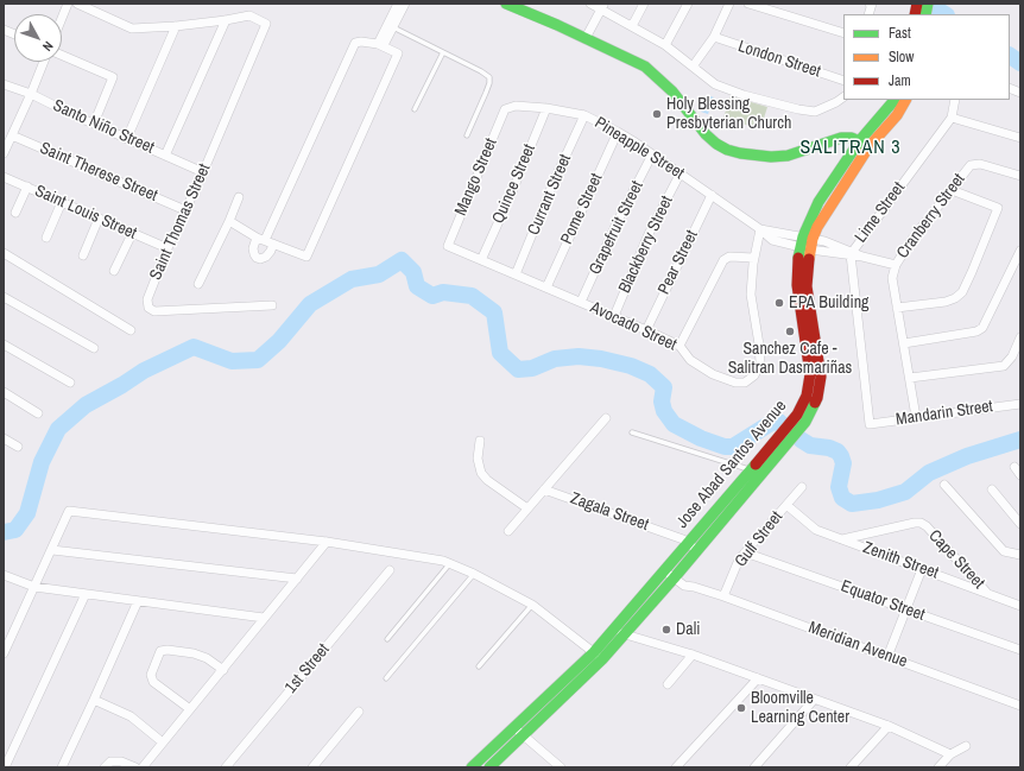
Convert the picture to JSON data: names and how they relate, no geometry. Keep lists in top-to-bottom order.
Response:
{
  "streets": {
    "main road": ["Jose Abad Santos Avenue"],
    "street": [
      "London Street",
      "Santo Niño Street",
      "Pineapple Street",
      "Saint Therese Street",
      "Mango Street",
      "Quince Street",
      "Currant Street",
      "Pome Street",
      "Saint Louis Street",
      "Lime Street",
      "Cranberry Street",
      "Saint Thomas Street",
      "Grapefruit Street",
      "Blackberry Street",
      "Pear Street",
      "Avocado Street",
      "Mandarin Street",
      "Zagala Street",
      "Gulf Street",
      "Cape Street",
      "Zenith Street",
      "Equator Street",
      "Meridian Avenue",
      "1st Street"
    ]
  },
  "crossings": [
    ["Santo Niño Street", "Saint Thomas Street"],
    ["Pineapple Street", "Mango Street"],
    ["Pineapple Street", "Quince Street"],
    ["Pineapple Street", "Currant Street"],
    ["Pineapple Street", "Pome Street"],
    ["Pineapple Street", "Lime Street"],
    ["Pineapple Street", "Cranberry Street"],
    ["Pineapple Street", "Grapefruit Street"],
    ["Pineapple Street", "Blackberry Street"],
    ["Pineapple Street", "Pear Street"],
    ["Pineapple Street", "Avocado Street"],
    ["Pineapple Street", "Jose Abad Santos Avenue"],
    ["Saint Therese Street", "Saint Thomas Street"],
    ["Mango Street", "Avocado Street"],
    ["Quince Street", "Avocado Street"],
    ["Currant Street", "Avocado Street"],
    ["Pome Street", "Avocado Street"],
    ["Saint Louis Street", "Saint Thomas Street"],
    ["Lime Street", "Mandarin Street"],
    ["Grapefruit Street", "Avocado Street"],
    ["Blackberry Street", "Avocado Street"],
    ["Pear Street", "Avocado Street"],
    ["Jose Abad Santos Avenue", "Zagala Street"],
    ["Jose Abad Santos Avenue", "Meridian Avenue"],
    ["Gulf Street", "Zenith Street"],
    ["Gulf Street", "Equator Street"],
    ["Gulf Street", "Meridian Avenue"],
    ["Cape Street", "Zenith Street"]
  ],
  "districts": ["SALITRAN 3"],
  "places": [
    "Holy Blessing Presbyterian Church",
    "EPA Building",
    "Sanchez Cafe - Salitran Dasmariñas",
    "Dali",
    "Bloomville Learning Center"
  ],
  "legend": ["Fast", "Slow", "Jam"],
  "north": "bottom right"
}
